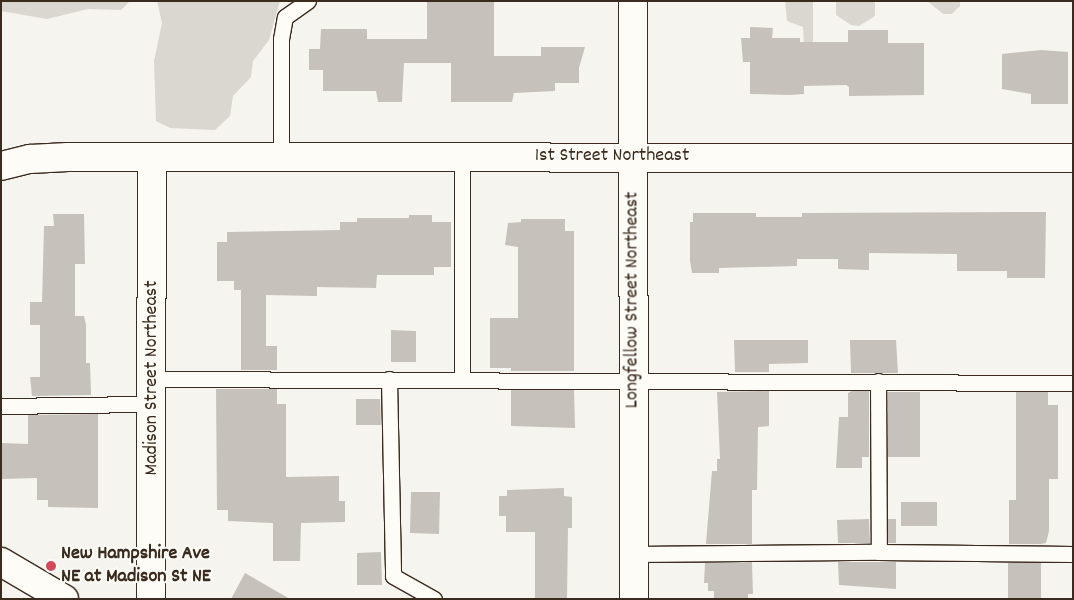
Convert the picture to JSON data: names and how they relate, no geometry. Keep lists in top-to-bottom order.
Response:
{
  "streets": {
    "street": ["1st Street Northeast", "Longfellow Street Northeast", "Madison Street Northeast"]
  },
  "crossings": [
    ["1st Street Northeast", "Longfellow Street Northeast"],
    ["1st Street Northeast", "Madison Street Northeast"]
  ],
  "places": ["New Hampshire Ave NE at Madison St NE"]
}
